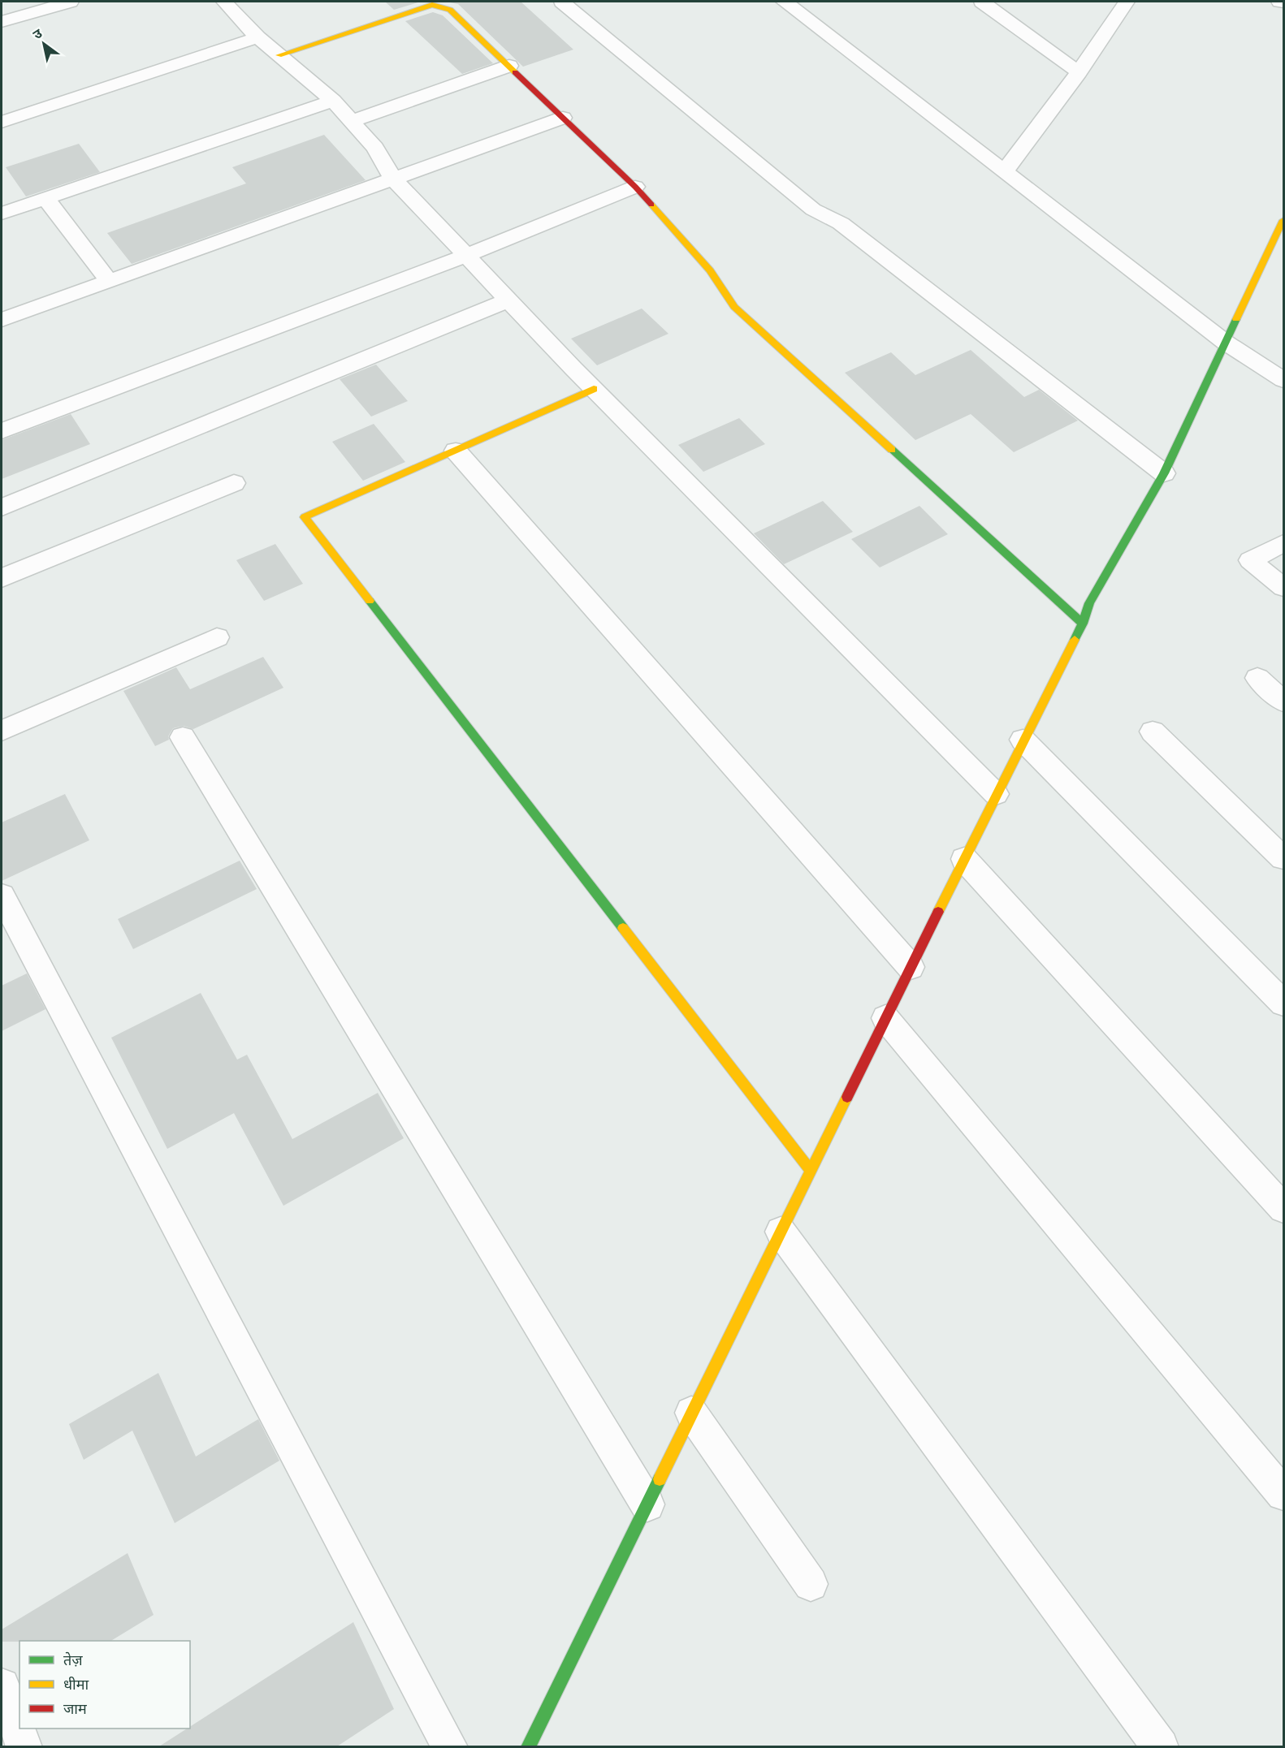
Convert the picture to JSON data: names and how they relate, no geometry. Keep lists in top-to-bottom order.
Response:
{
  "legend": ["तेज़", "धीमा", "जाम"],
  "north": "top left"
}
